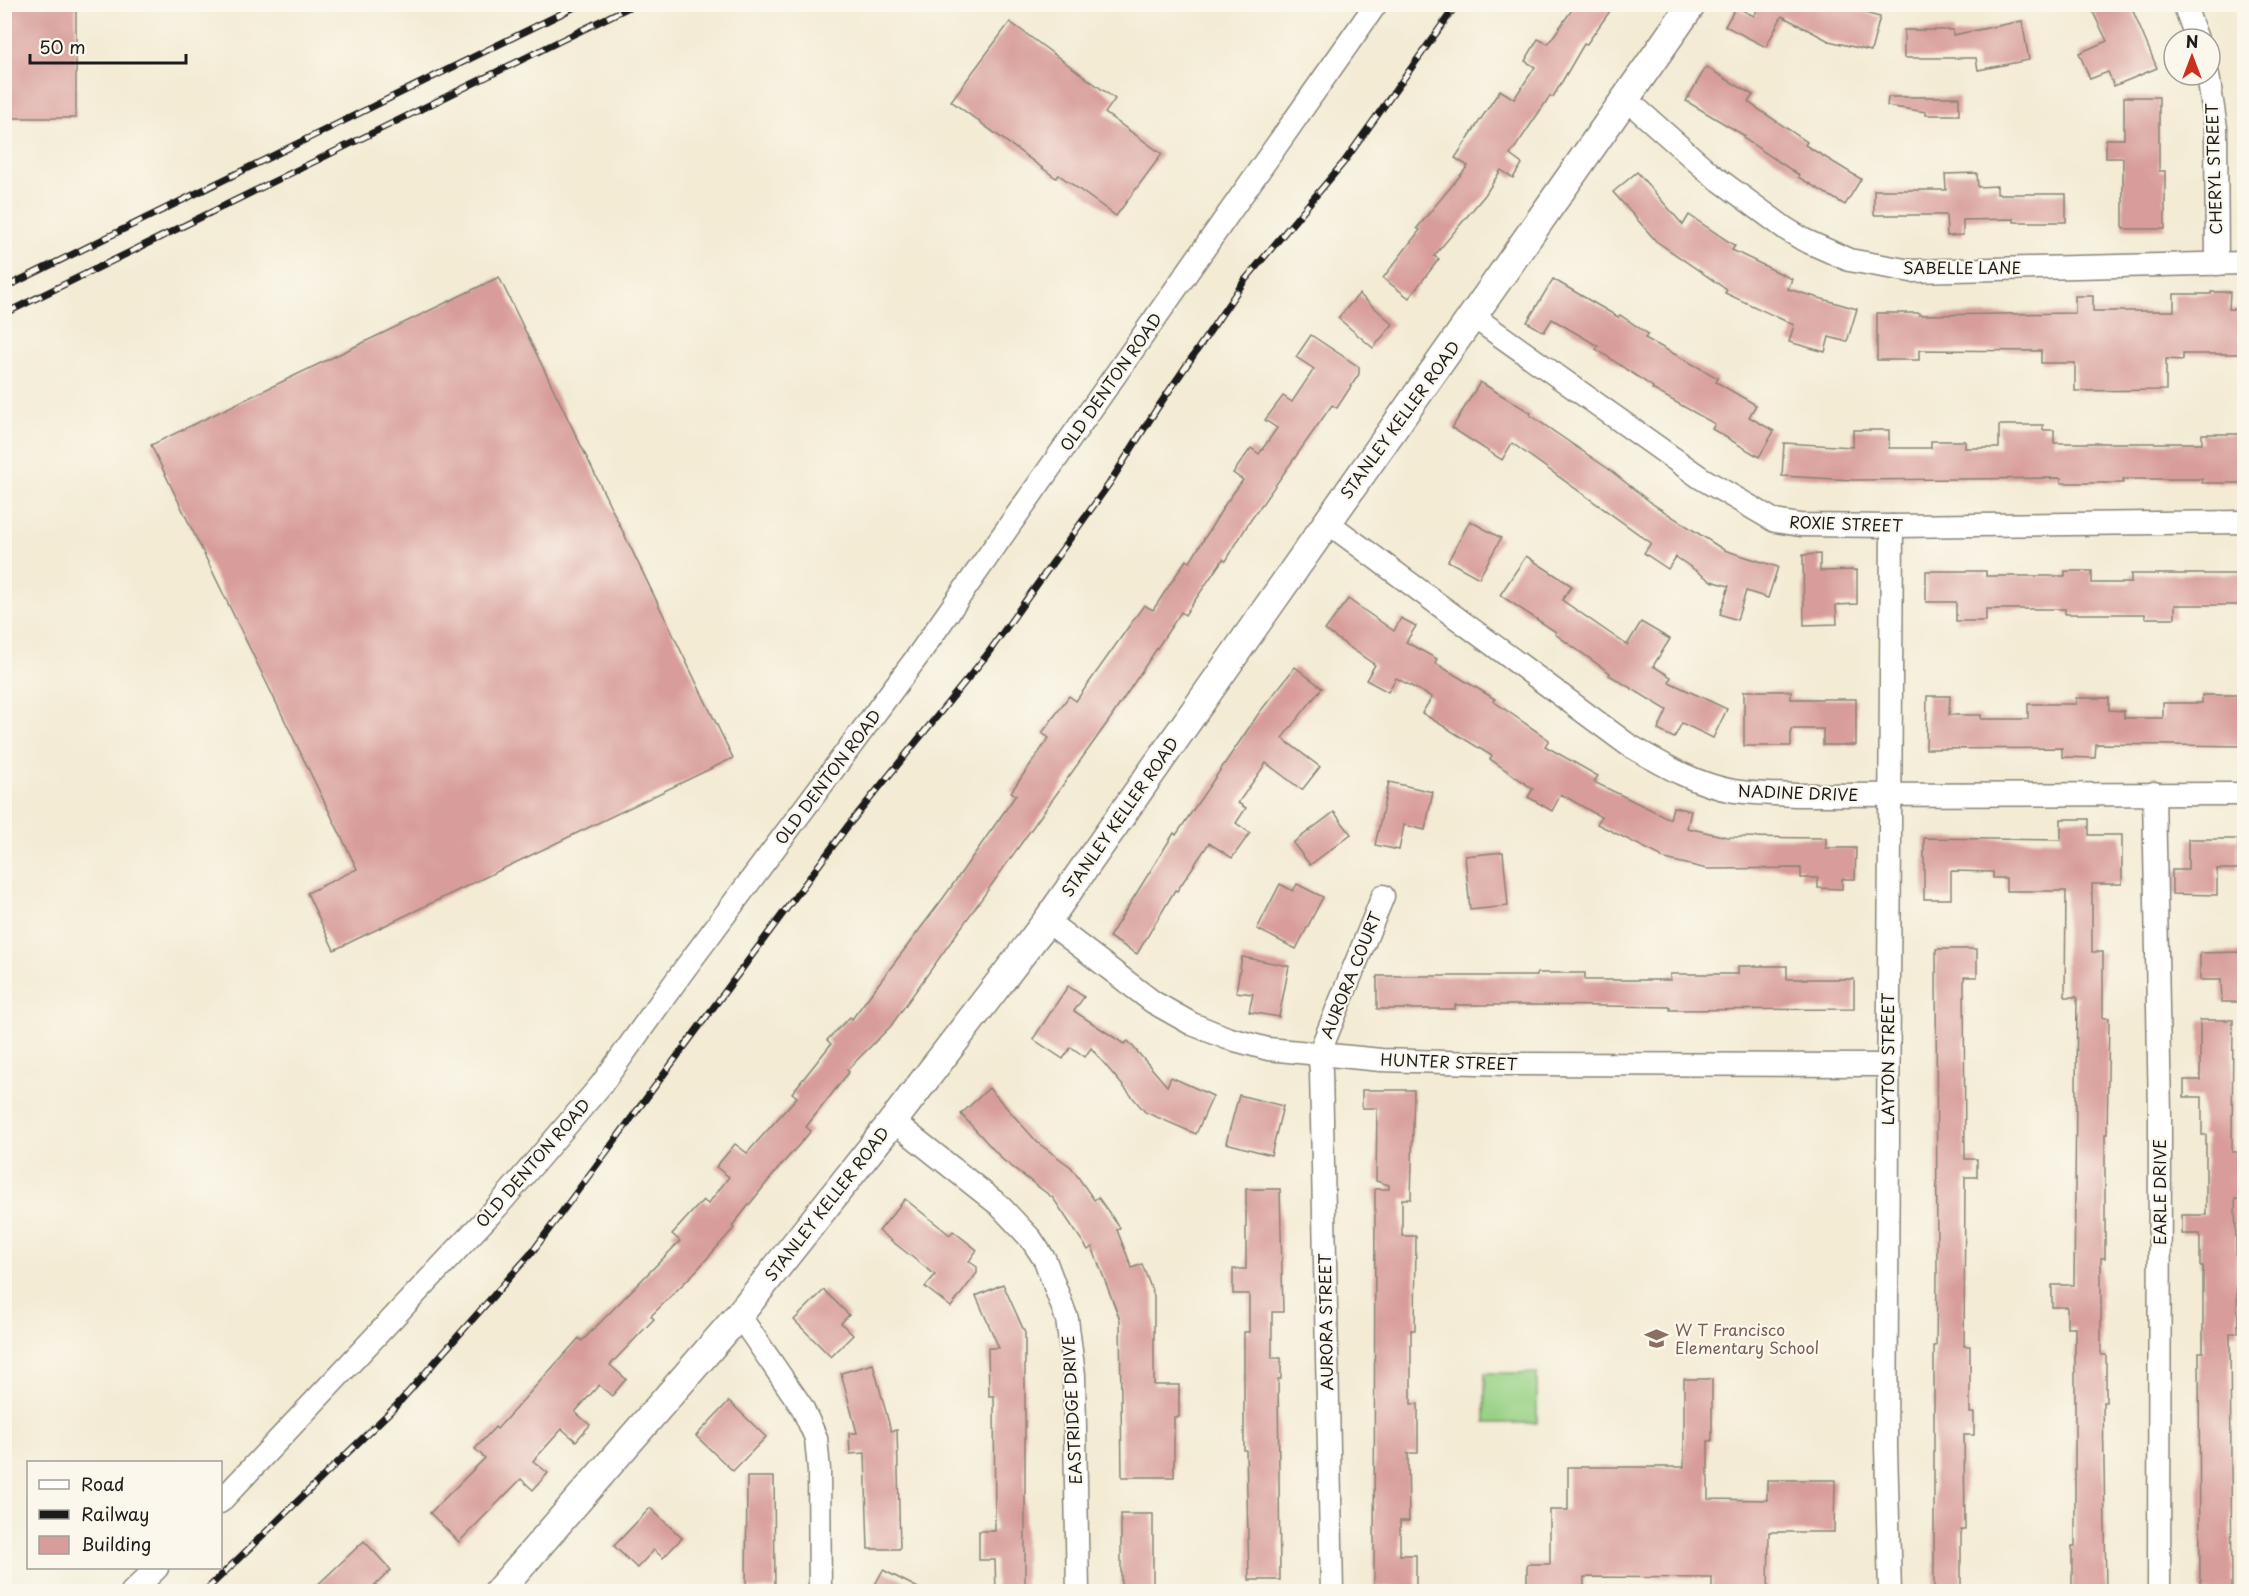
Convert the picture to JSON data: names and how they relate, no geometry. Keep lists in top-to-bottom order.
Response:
{
  "streets": {
    "street": [
      "CHERYL STREET",
      "SABELLE LANE",
      "OLD DENTON ROAD",
      "STANLEY KELLER ROAD",
      "ROXIE STREET",
      "NADINE DRIVE",
      "AURORA COURT",
      "LAYTON STREET",
      "HUNTER STREET",
      "EARLE DRIVE",
      "AURORA STREET",
      "EASTRIDGE DRIVE"
    ]
  },
  "crossings": [
    ["CHERYL STREET", "SABELLE LANE"],
    ["SABELLE LANE", "STANLEY KELLER ROAD"],
    ["STANLEY KELLER ROAD", "ROXIE STREET"],
    ["STANLEY KELLER ROAD", "NADINE DRIVE"],
    ["STANLEY KELLER ROAD", "HUNTER STREET"],
    ["STANLEY KELLER ROAD", "EASTRIDGE DRIVE"],
    ["ROXIE STREET", "LAYTON STREET"],
    ["NADINE DRIVE", "LAYTON STREET"],
    ["NADINE DRIVE", "EARLE DRIVE"],
    ["AURORA COURT", "HUNTER STREET"],
    ["AURORA COURT", "AURORA STREET"],
    ["LAYTON STREET", "HUNTER STREET"],
    ["HUNTER STREET", "AURORA STREET"]
  ],
  "places": {
    "school or university": ["W T Francisco Elementary School"]
  },
  "legend": ["Road", "Railway", "Building"],
  "scale_bar": "50 m",
  "north": "top"
}
